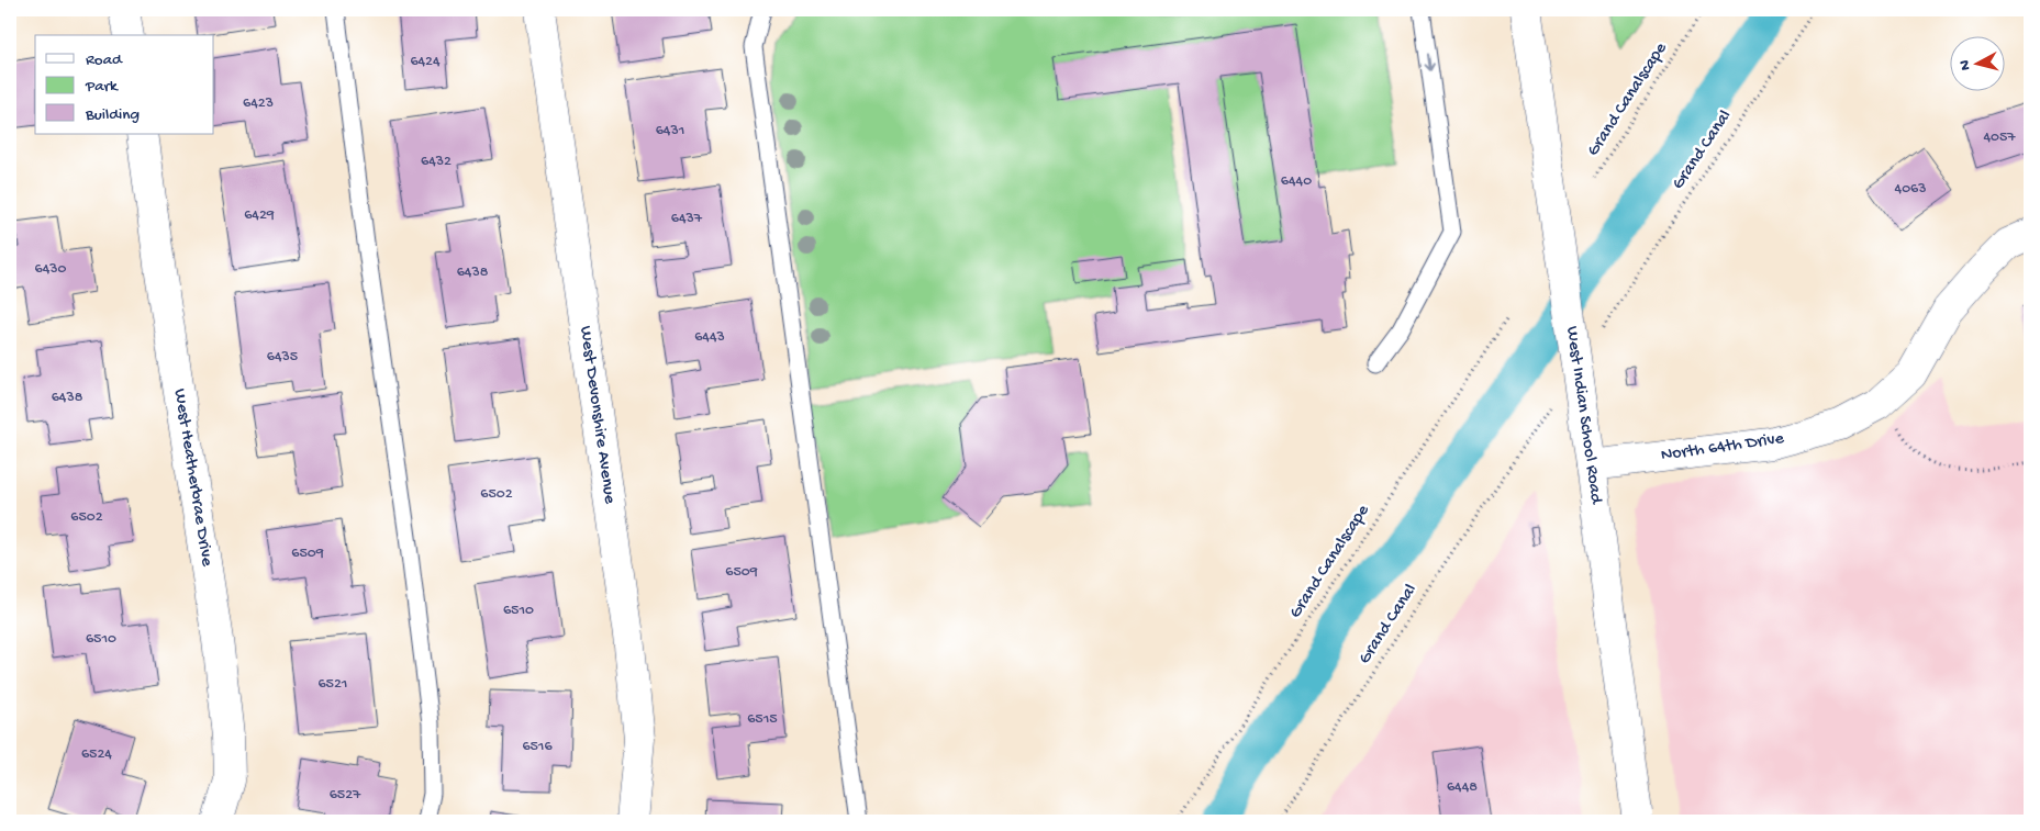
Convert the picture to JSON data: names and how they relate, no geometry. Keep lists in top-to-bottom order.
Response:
{
  "streets": {
    "street": [
      "West Devonshire Avenue",
      "West Indian School Road",
      "North 64th Drive",
      "West Heatherbrae Drive"
    ],
    "path": ["Grand Canalscape", "Grand Canal"]
  },
  "crossings": [
    ["West Indian School Road", "North 64th Drive"]
  ],
  "house_numbers": [
    "6424",
    "6423",
    "6431",
    "4057",
    "6432",
    "6440",
    "4063",
    "6429",
    "6437",
    "6430",
    "6438",
    "6443",
    "6435",
    "6438",
    "6502",
    "6502",
    "6509",
    "6509",
    "6510",
    "6510",
    "6521",
    "6515",
    "6516",
    "6524",
    "6448",
    "6527"
  ],
  "legend": ["Road", "Park", "Building"],
  "north": "left"
}
